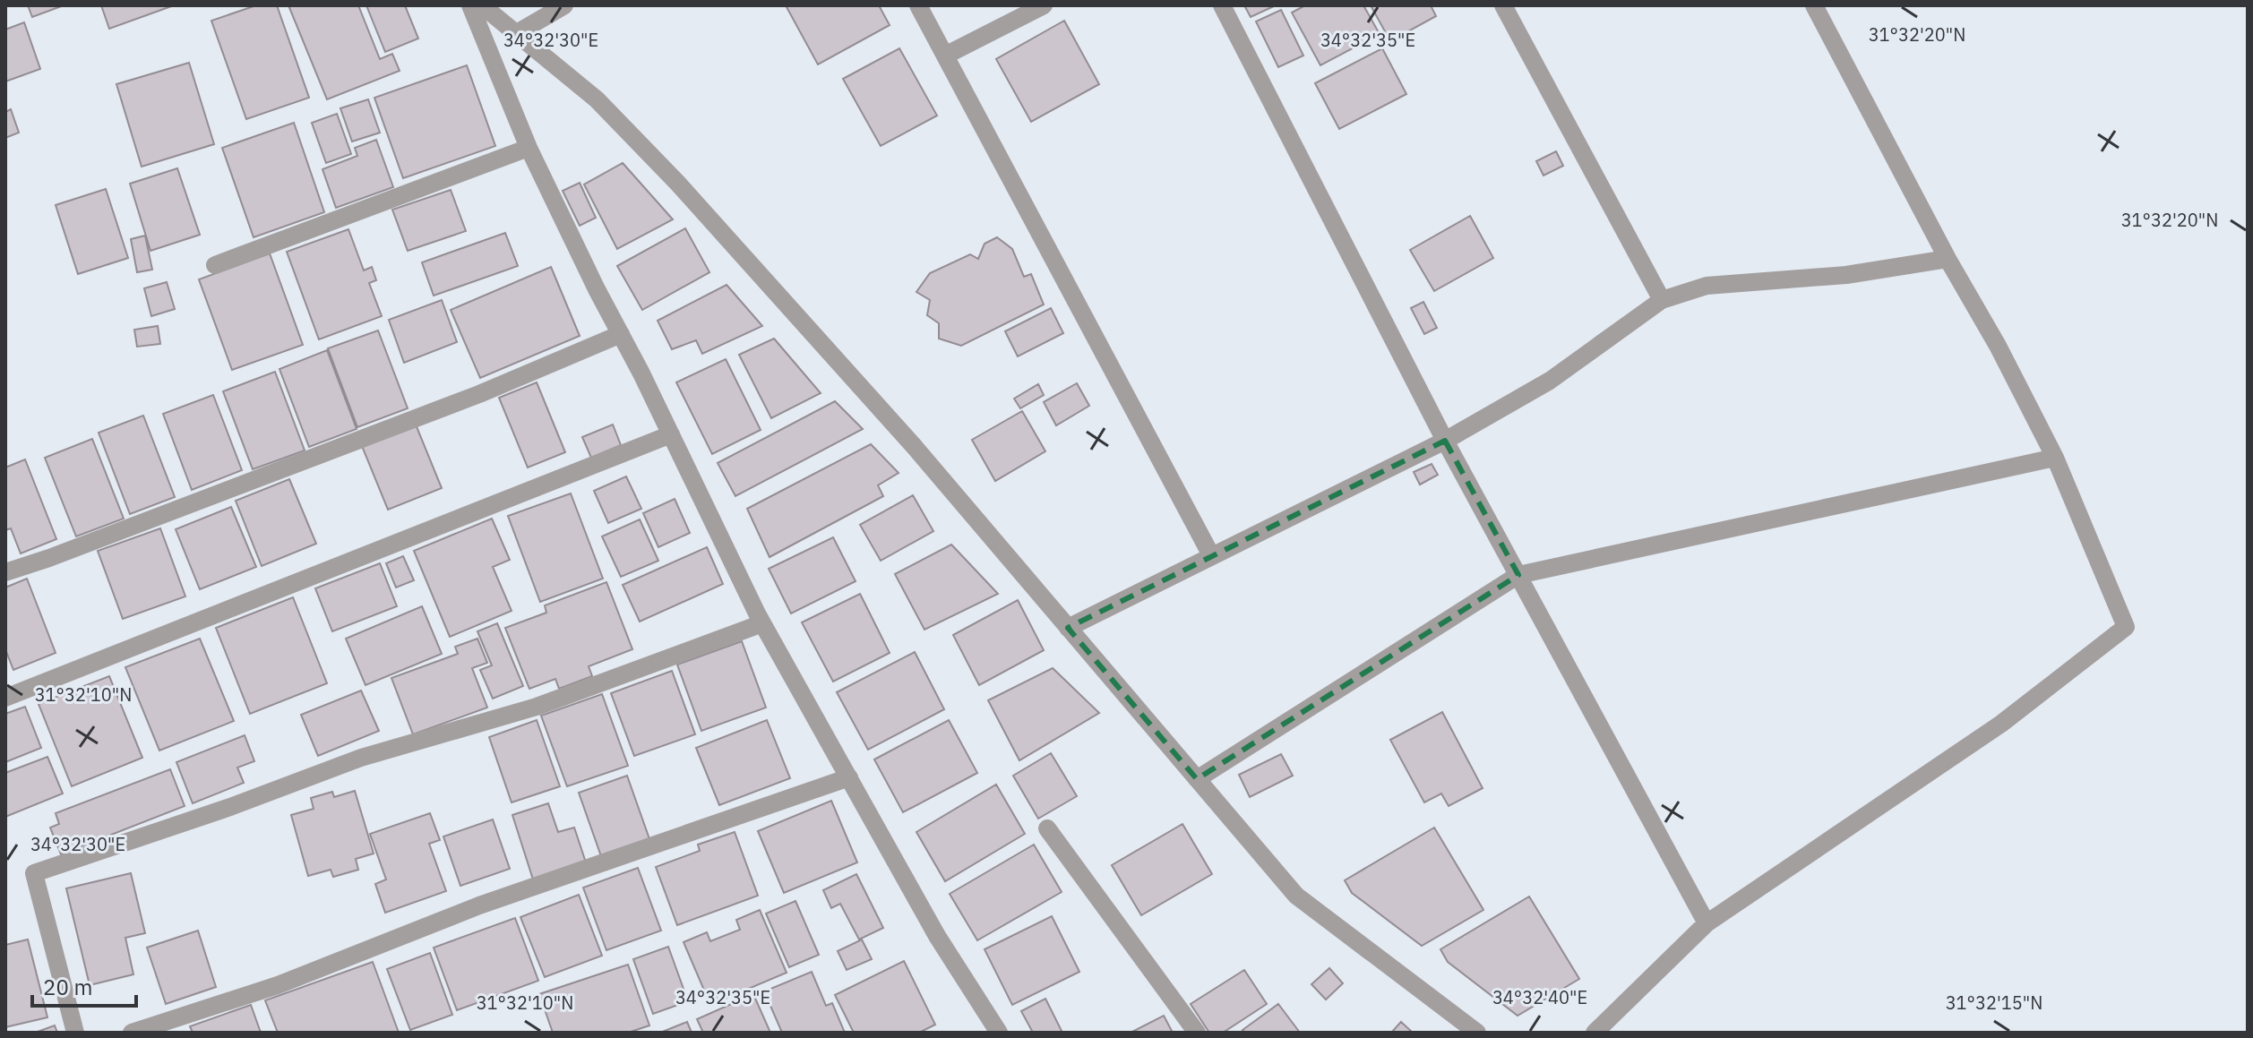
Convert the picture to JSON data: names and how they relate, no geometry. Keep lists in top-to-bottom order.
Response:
{
  "scale_bar": "20 m",
  "coordinates": [
    "31°32'20\"N",
    "34°32'30\"E",
    "34°32'35\"E",
    "31°32'10\"N",
    "34°32'40\"E",
    "31°32'15\"N"
  ]
}
